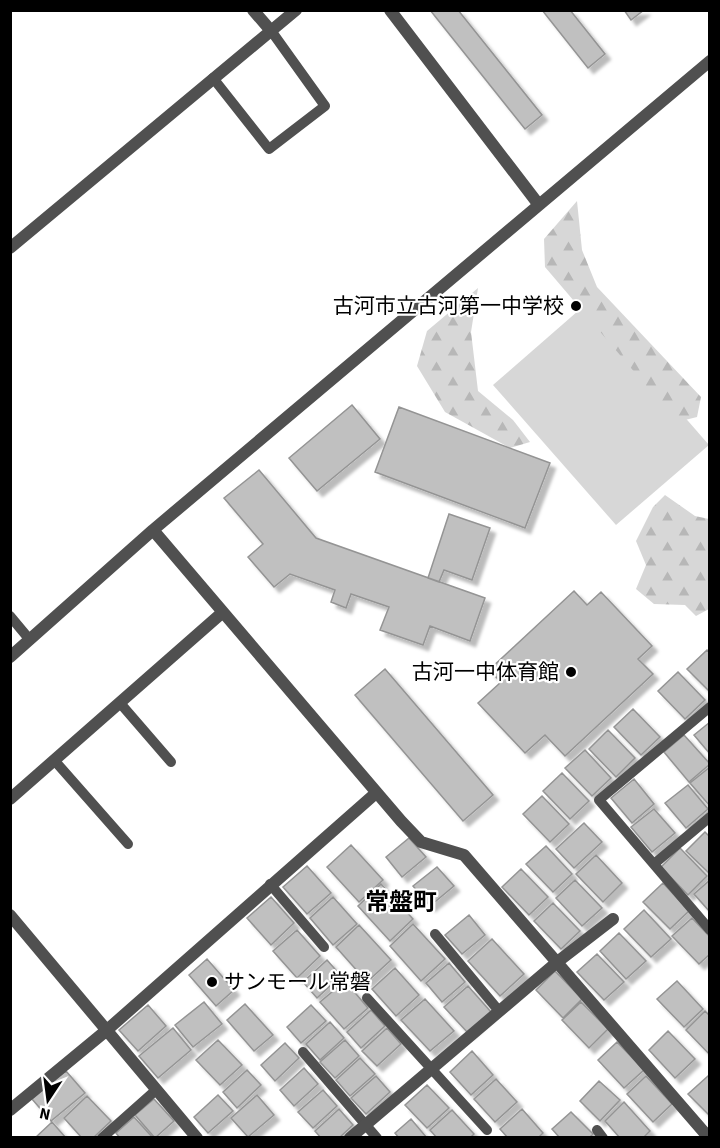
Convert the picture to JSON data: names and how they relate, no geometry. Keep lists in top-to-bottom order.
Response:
{
  "districts": ["常盤町"],
  "places": ["古河市立古河第一中学校", "古河一中体育館", "サンモール常磐"],
  "north": "bottom"
}
